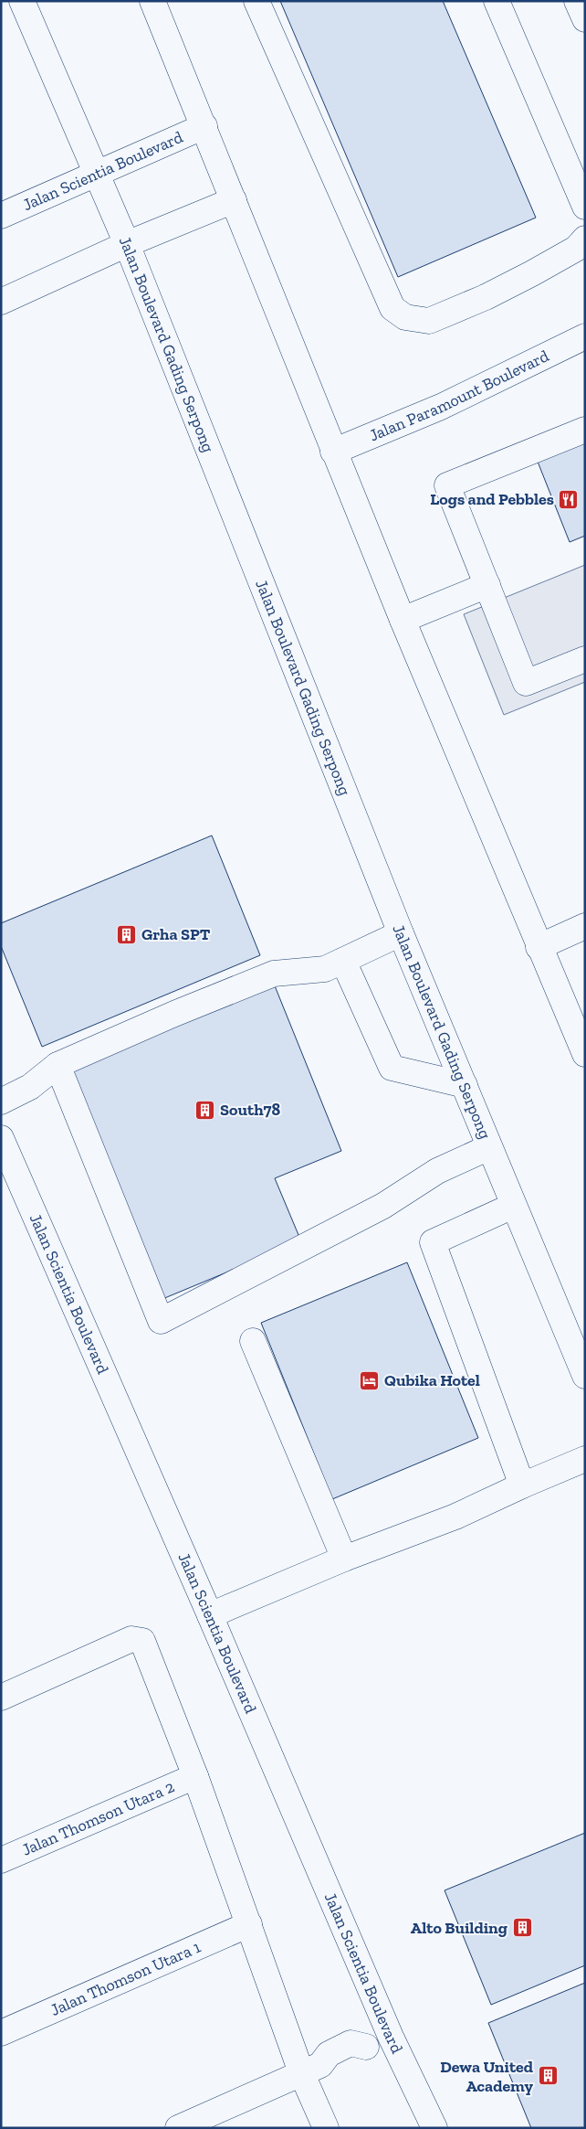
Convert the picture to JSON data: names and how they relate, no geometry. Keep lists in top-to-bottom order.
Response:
{
  "streets": {
    "street": [
      "Jalan Scientia Boulevard",
      "Jalan Boulevard Gading Serpong",
      "Jalan Paramount Boulevard",
      "Jalan Thomson Utara 2",
      "Jalan Thomson Utara 1"
    ]
  },
  "crossings": [
    ["Jalan Scientia Boulevard", "Jalan Boulevard Gading Serpong"]
  ],
  "places": {
    "restaurant": ["Logs and Pebbles"],
    "building": [
      "Grha SPT",
      "South78",
      "Alto Building",
      "Dewa United Academy"
    ],
    "hotel": ["Qubika Hotel"]
  }
}
